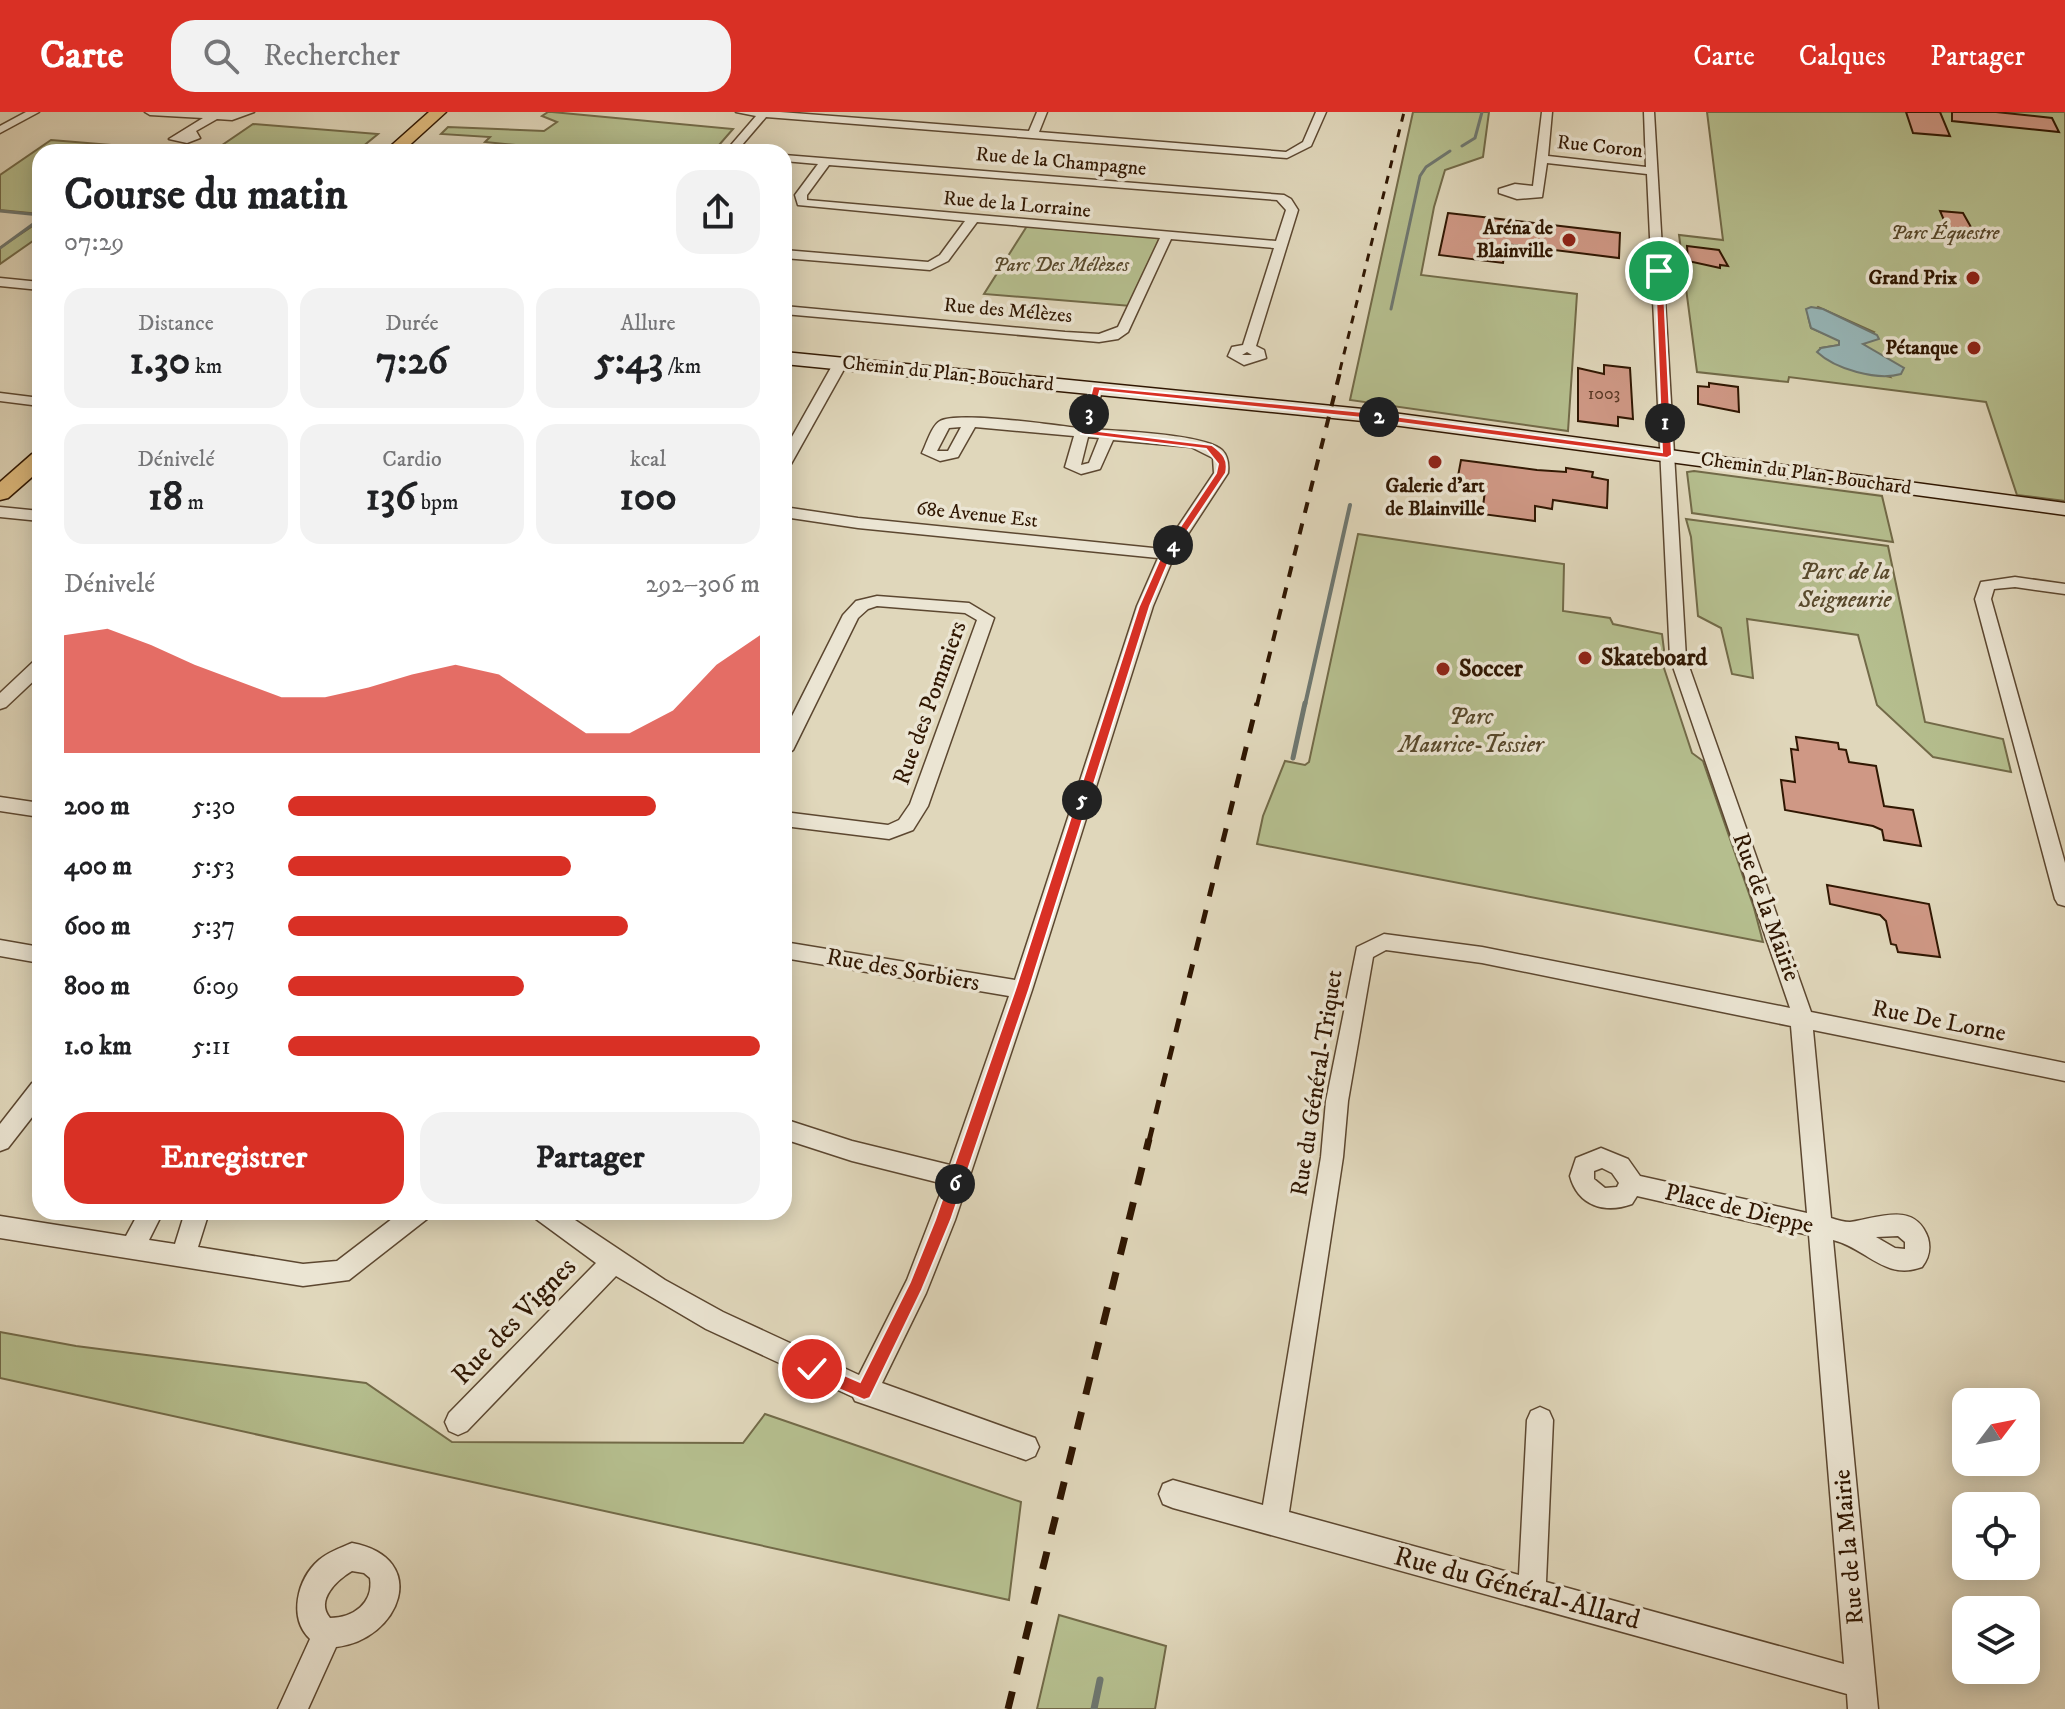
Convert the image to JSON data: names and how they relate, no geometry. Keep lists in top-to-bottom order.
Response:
{
  "streets": {
    "street": [
      "Rue Coron",
      "Rue de la Champagne",
      "Rue de la Lorraine",
      "Rue des Mélèzes",
      "Chemin du Plan-Bouchard",
      "68e Avenue Est",
      "Rue des Pommiers",
      "Rue de la Mairie",
      "Rue des Sorbiers",
      "Rue De Lorne",
      "Rue du Général-Triquet",
      "Place de Dieppe",
      "Rue des Vignes",
      "Rue du Général-Allard"
    ]
  },
  "crossings": [
    ["Rue Coron", "Rue de la Mairie"],
    ["Rue de la Champagne", "Rue de la Lorraine"],
    ["Rue de la Lorraine", "Rue des Mélèzes"],
    ["Chemin du Plan-Bouchard", "Rue de la Mairie"],
    ["Rue de la Mairie", "Rue De Lorne"],
    ["Rue de la Mairie", "Rue du Général-Triquet"],
    ["Rue de la Mairie", "Place de Dieppe"],
    ["Rue de la Mairie", "Rue du Général-Allard"],
    ["Rue De Lorne", "Rue du Général-Triquet"],
    ["Rue du Général-Triquet", "Rue du Général-Allard"]
  ],
  "parks": [
    "Parc Équestre",
    "Parc Des Mélèzes",
    "Parc de la Seigneurie",
    "Parc Maurice-Tessier"
  ],
  "places": [
    "Aréna de Blainville",
    "Grand Prix",
    "Pétanque",
    "Galerie d'art de Blainville",
    "Skateboard",
    "Soccer"
  ],
  "house_numbers": ["1003"],
  "north": "top right",
  "page": {
    "header": "Carte",
    "search": "Rechercher",
    "nav": ["Carte", "Calques", "Partager"],
    "heading": ["Course du matin", "07:29"],
    "stats": [
      ["Distance", "1.30 km"],
      ["Durée", "7:26"],
      ["Allure", "5:43 /km"],
      ["Dénivelé", "18 m"],
      ["Cardio", "136 bpm"],
      ["kcal", "100"]
    ],
    "pins": [
      "3",
      "2",
      "1",
      "4",
      "5",
      "6"
    ],
    "chart": ["Dénivelé", "292–306 m"],
    "list": [
      {
        "name": "200 m",
        "note": "5:30"
      },
      {
        "name": "400 m",
        "note": "5:53"
      },
      {
        "name": "600 m",
        "note": "5:37"
      },
      {
        "name": "800 m",
        "note": "6:09"
      },
      {
        "name": "1.0 km",
        "note": "5:11"
      }
    ],
    "buttons": ["Enregistrer", "Partager"]
  }
}
